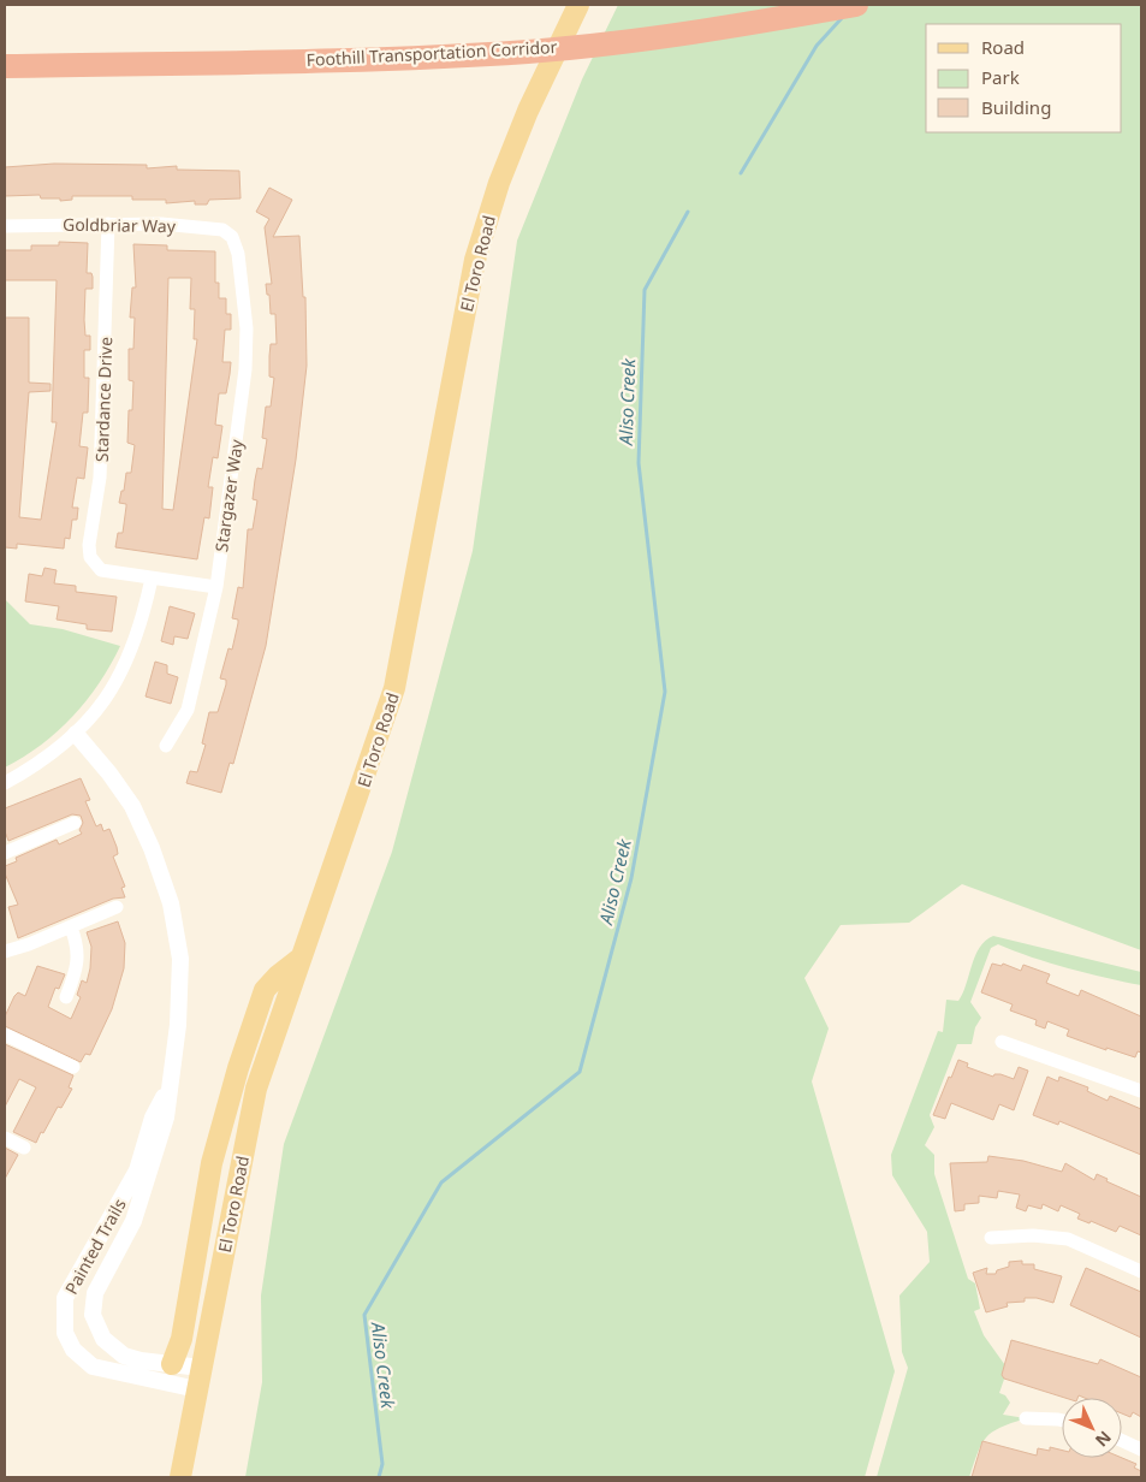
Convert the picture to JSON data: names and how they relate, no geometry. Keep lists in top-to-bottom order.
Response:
{
  "streets": {
    "highway": ["Foothill Transportation Corridor"],
    "main road": ["El Toro Road"],
    "street": [
      "Goldbriar Way",
      "Stardance Drive",
      "Stargazer Way",
      "Painted Trails"
    ]
  },
  "crossings": [
    ["Goldbriar Way", "Stardance Drive"],
    ["Goldbriar Way", "Stargazer Way"],
    ["El Toro Road", "Painted Trails"]
  ],
  "water": ["Aliso Creek"],
  "legend": ["Road", "Park", "Building"],
  "north": "bottom right"
}
